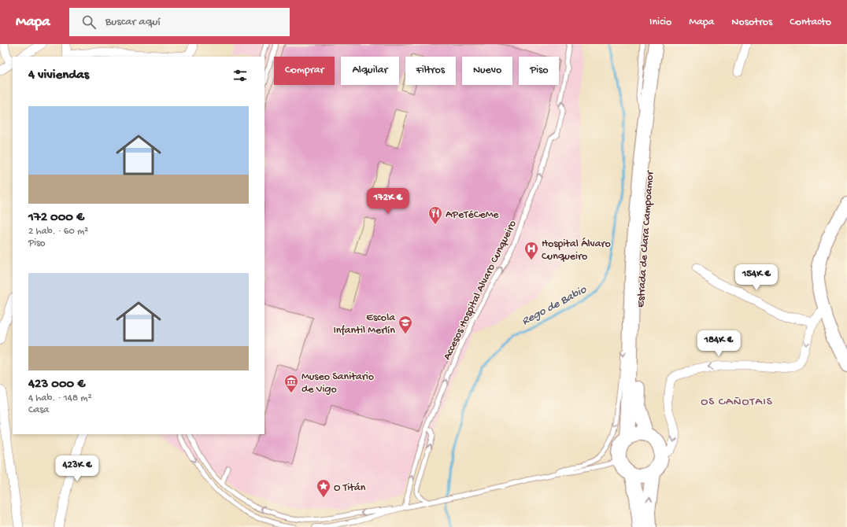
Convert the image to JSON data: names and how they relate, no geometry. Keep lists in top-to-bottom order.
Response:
{
  "streets": {
    "main road": ["Estrada de Clara Campoamor"],
    "lane": ["Accesos Hospital Alvaro Cunqueiro"]
  },
  "one_way": ["Accesos Hospital Alvaro Cunqueiro"],
  "districts": ["OS CAÑOTAIS"],
  "water": ["Rego de Babio"],
  "places": {
    "restaurant": ["APeTéCeMe"],
    "hospital": ["Hospital Álvaro Cunqueiro"],
    "school or university": ["Escola Infantil Merlín"],
    "museum": ["Museo Sanitario de Vigo"],
    "place": ["O Titán"]
  },
  "page": {
    "header": "Mapa",
    "search": "Buscar aquí",
    "nav": [
      "Inicio",
      "Mapa",
      "Nosotros",
      "Contacto"
    ],
    "chip": [
      "Comprar",
      "Alquilar",
      "Filtros",
      "Nuevo",
      "Piso"
    ],
    "heading": "4 viviendas",
    "list": [
      {
        "name": "172 000 €",
        "note": "2 hab. · 60 m² · Piso"
      },
      {
        "name": "423 000 €",
        "note": "4 hab. · 148 m² · Casa"
      }
    ],
    "price": [
      "172K €",
      "154K €",
      "184K €",
      "423K €"
    ]
  }
}
